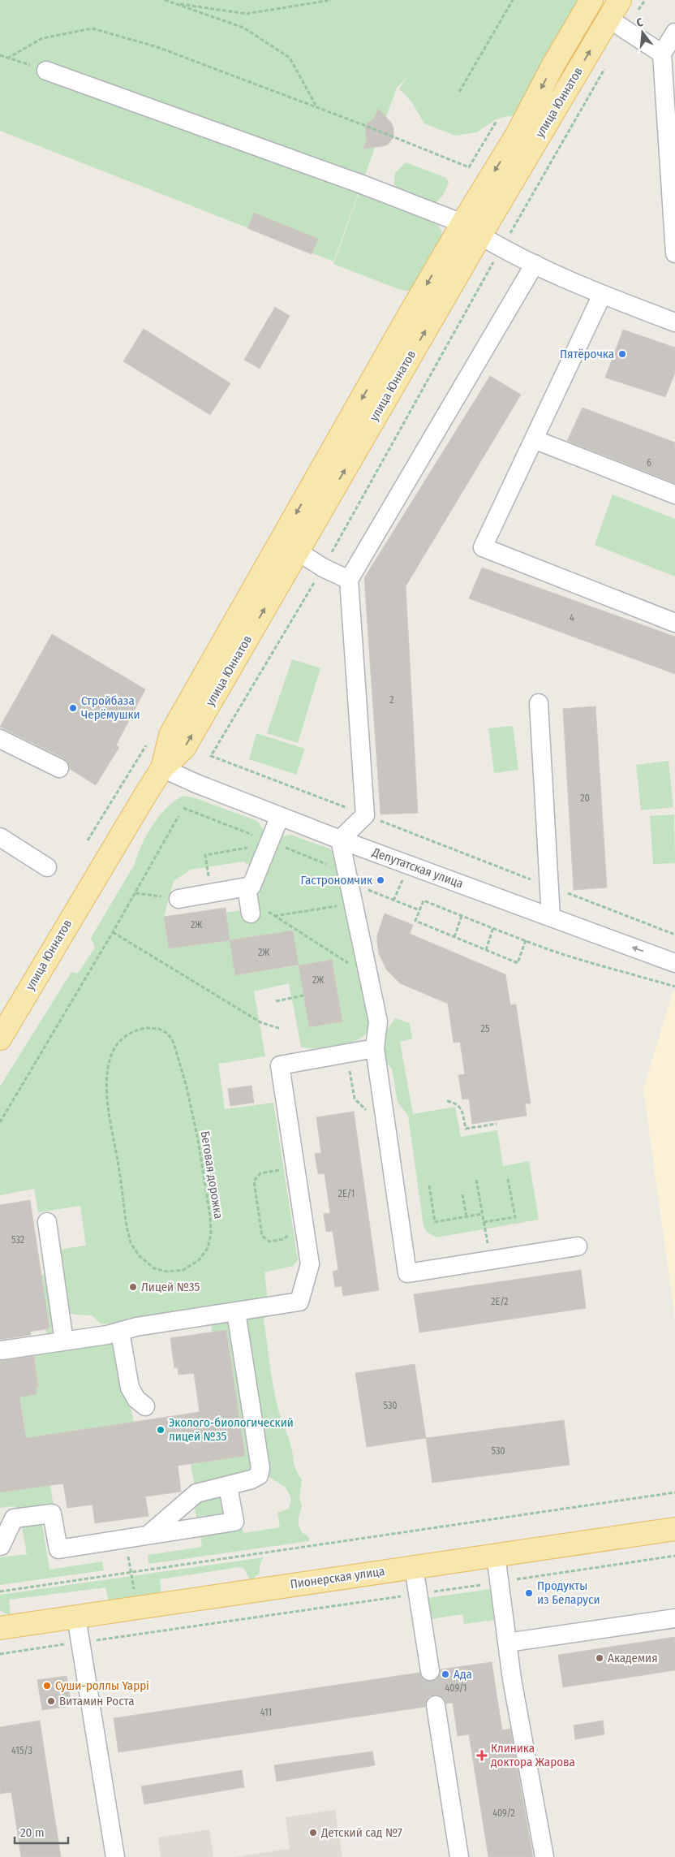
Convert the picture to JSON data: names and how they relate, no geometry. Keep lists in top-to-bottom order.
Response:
{
  "streets": {
    "main road": ["улица Юннатов", "Пионерская улица"],
    "street": ["Депутатская улица"],
    "path": ["Беговая дорожка"]
  },
  "crossings": [
    ["улица Юннатов", "Депутатская улица"]
  ],
  "places": {
    "other": [
      "Пятёрочка",
      "Стройбаза Черёмушки",
      "Гастрономчик",
      "Лицей №35",
      "Эколого-биологический лицей №35",
      "Продукты из Беларуси",
      "Академия",
      "Ада",
      "Суши-роллы Yappi",
      "Витамин Роста",
      "Детский сад №7"
    ],
    "health": ["Клиника доктора Жарова"]
  },
  "house_numbers": [
    "6",
    "4",
    "2",
    "20",
    "2Ж",
    "2Ж",
    "2Ж",
    "25",
    "2Е/1",
    "532",
    "2Е/2",
    "530",
    "530",
    "409/1",
    "411",
    "415/3",
    "409/2"
  ],
  "scale_bar": "20 m",
  "north": "top"
}
